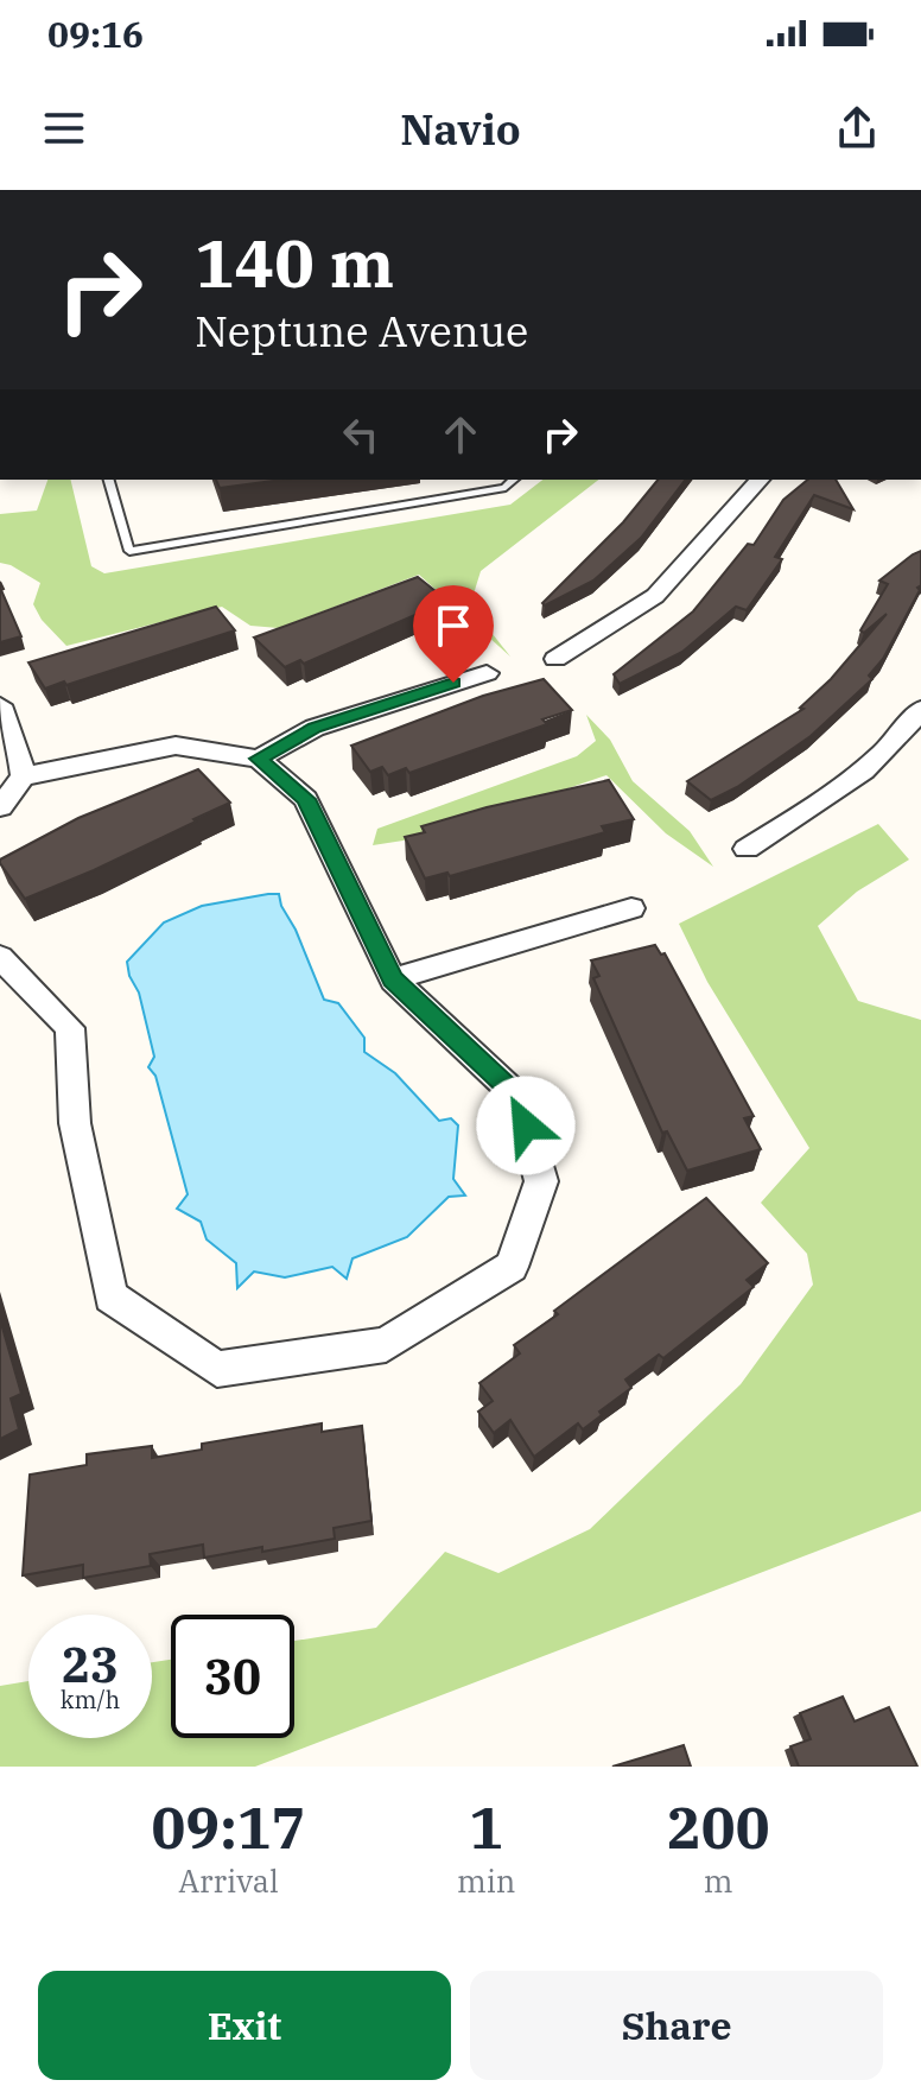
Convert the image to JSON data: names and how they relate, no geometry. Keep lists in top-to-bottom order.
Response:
{
  "page": {
    "status": "09:16",
    "header": "Navio",
    "turn": ["140 m", "Neptune Avenue"],
    "speed": "23 km/h",
    "limit": "30",
    "eta": [
      "09:17",
      "Arrival",
      "1",
      "min",
      "200",
      "m"
    ],
    "buttons": ["Exit", "Share"]
  }
}
